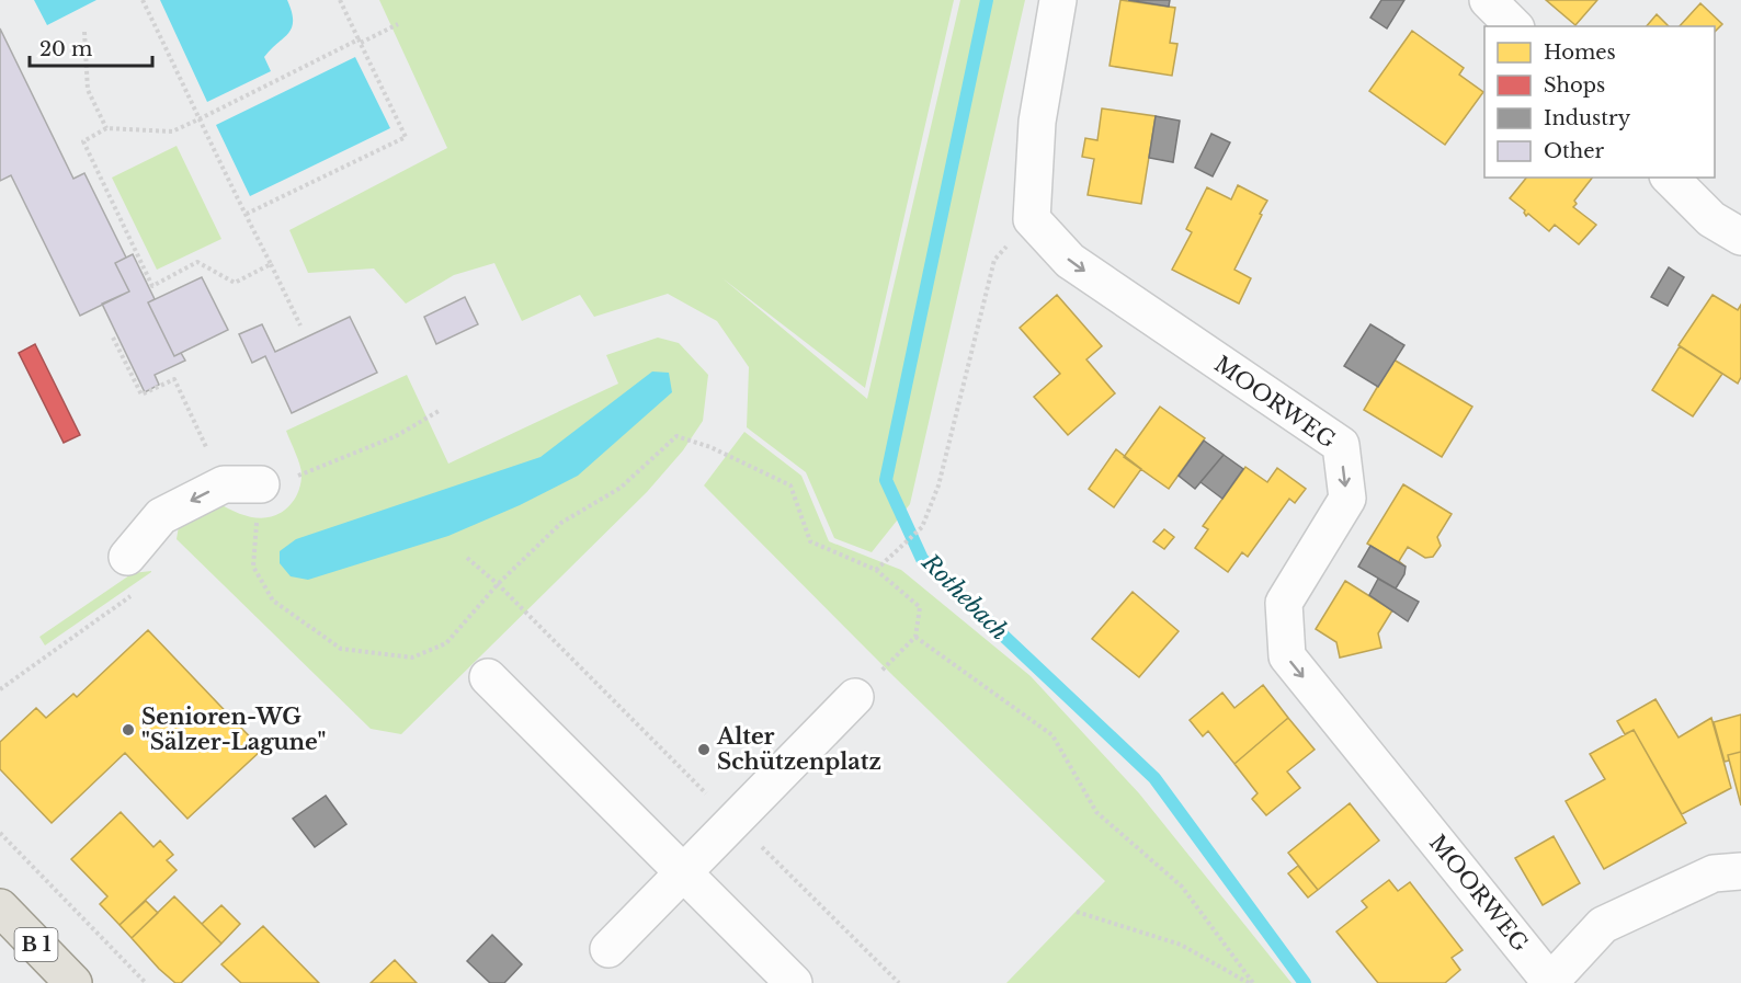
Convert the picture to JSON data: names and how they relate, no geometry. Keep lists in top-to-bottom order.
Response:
{
  "streets": {
    "main road": ["B 1"],
    "street": ["MOORWEG"]
  },
  "one_way": ["MOORWEG"],
  "water": ["Rothebach"],
  "places": ["Senioren-WG \"Sälzer-Lagune\"", "Alter Schützenplatz"],
  "legend": [
    "Homes",
    "Shops",
    "Industry",
    "Other"
  ],
  "scale_bar": "20 m"
}
